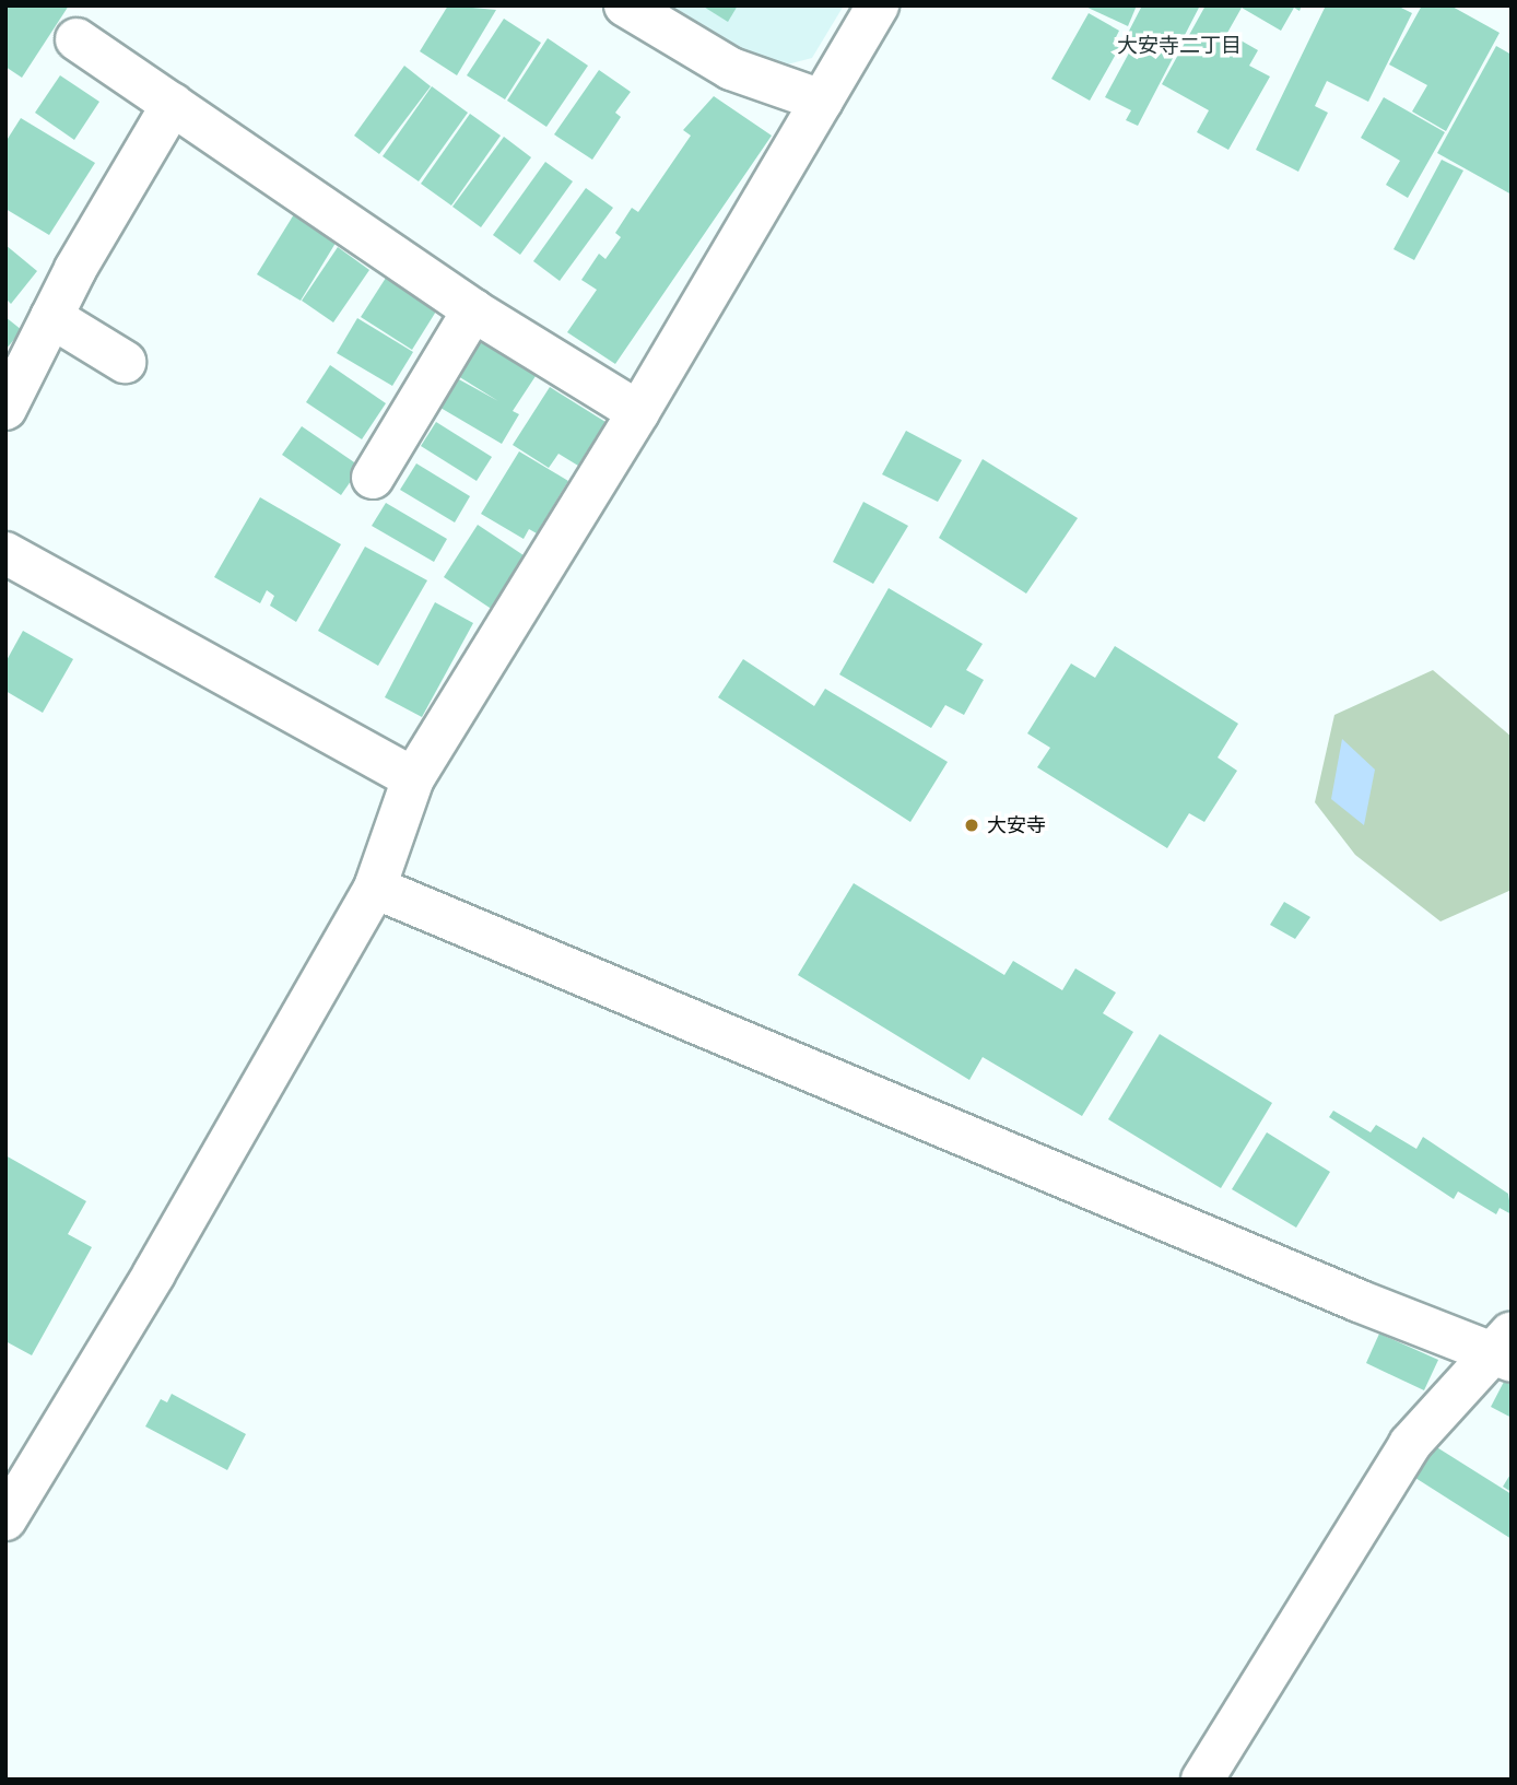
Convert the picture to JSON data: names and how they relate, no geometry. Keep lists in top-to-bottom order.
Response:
{
  "districts": ["大安寺二丁目"],
  "places": ["大安寺"]
}
